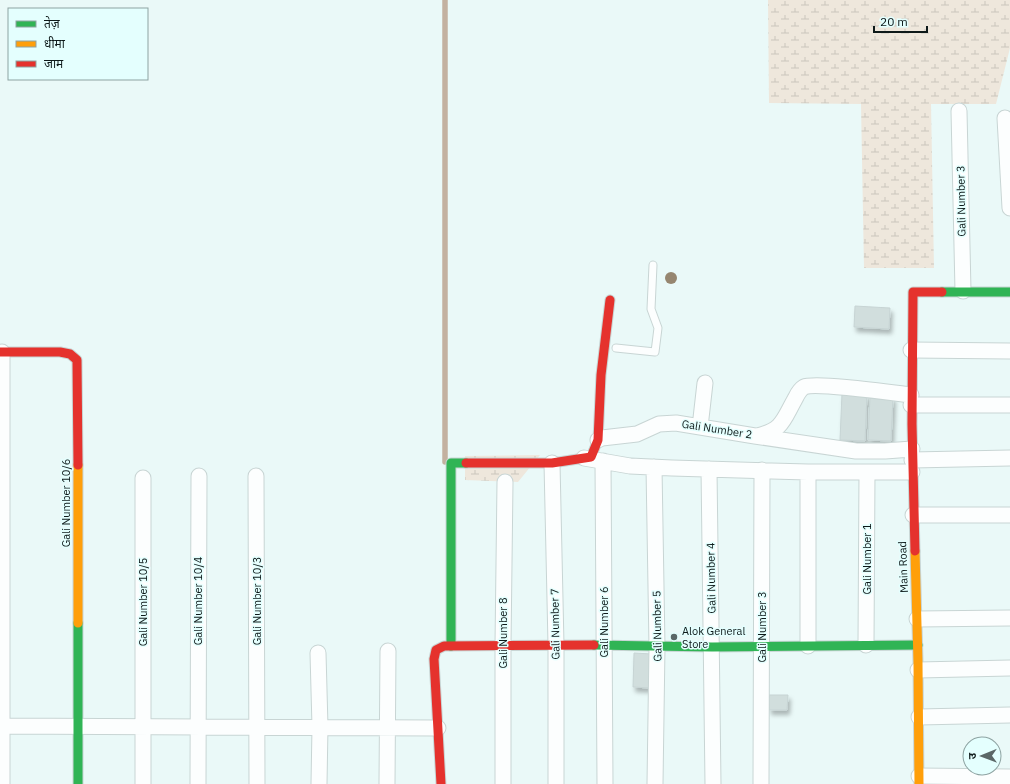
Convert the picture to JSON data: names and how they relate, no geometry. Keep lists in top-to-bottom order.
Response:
{
  "streets": {
    "street": [
      "Gali Number 3",
      "Gali Number 2",
      "Gali Number 10/6",
      "Gali Number 1",
      "Main Road",
      "Gali Number 4",
      "Gali Number 10/4",
      "Gali Number 10/3",
      "Gali Number 10/5",
      "Gali Number 6",
      "Gali Number 7",
      "Gali Number 5",
      "Gali Number 8"
    ]
  },
  "crossings": [
    ["Gali Number 3", "Main Road"],
    ["Gali Number 2", "Main Road"]
  ],
  "places": ["Alok General Store"],
  "legend": ["तेज़", "धीमा", "जाम"],
  "scale_bar": "20 m",
  "north": "left"
}
